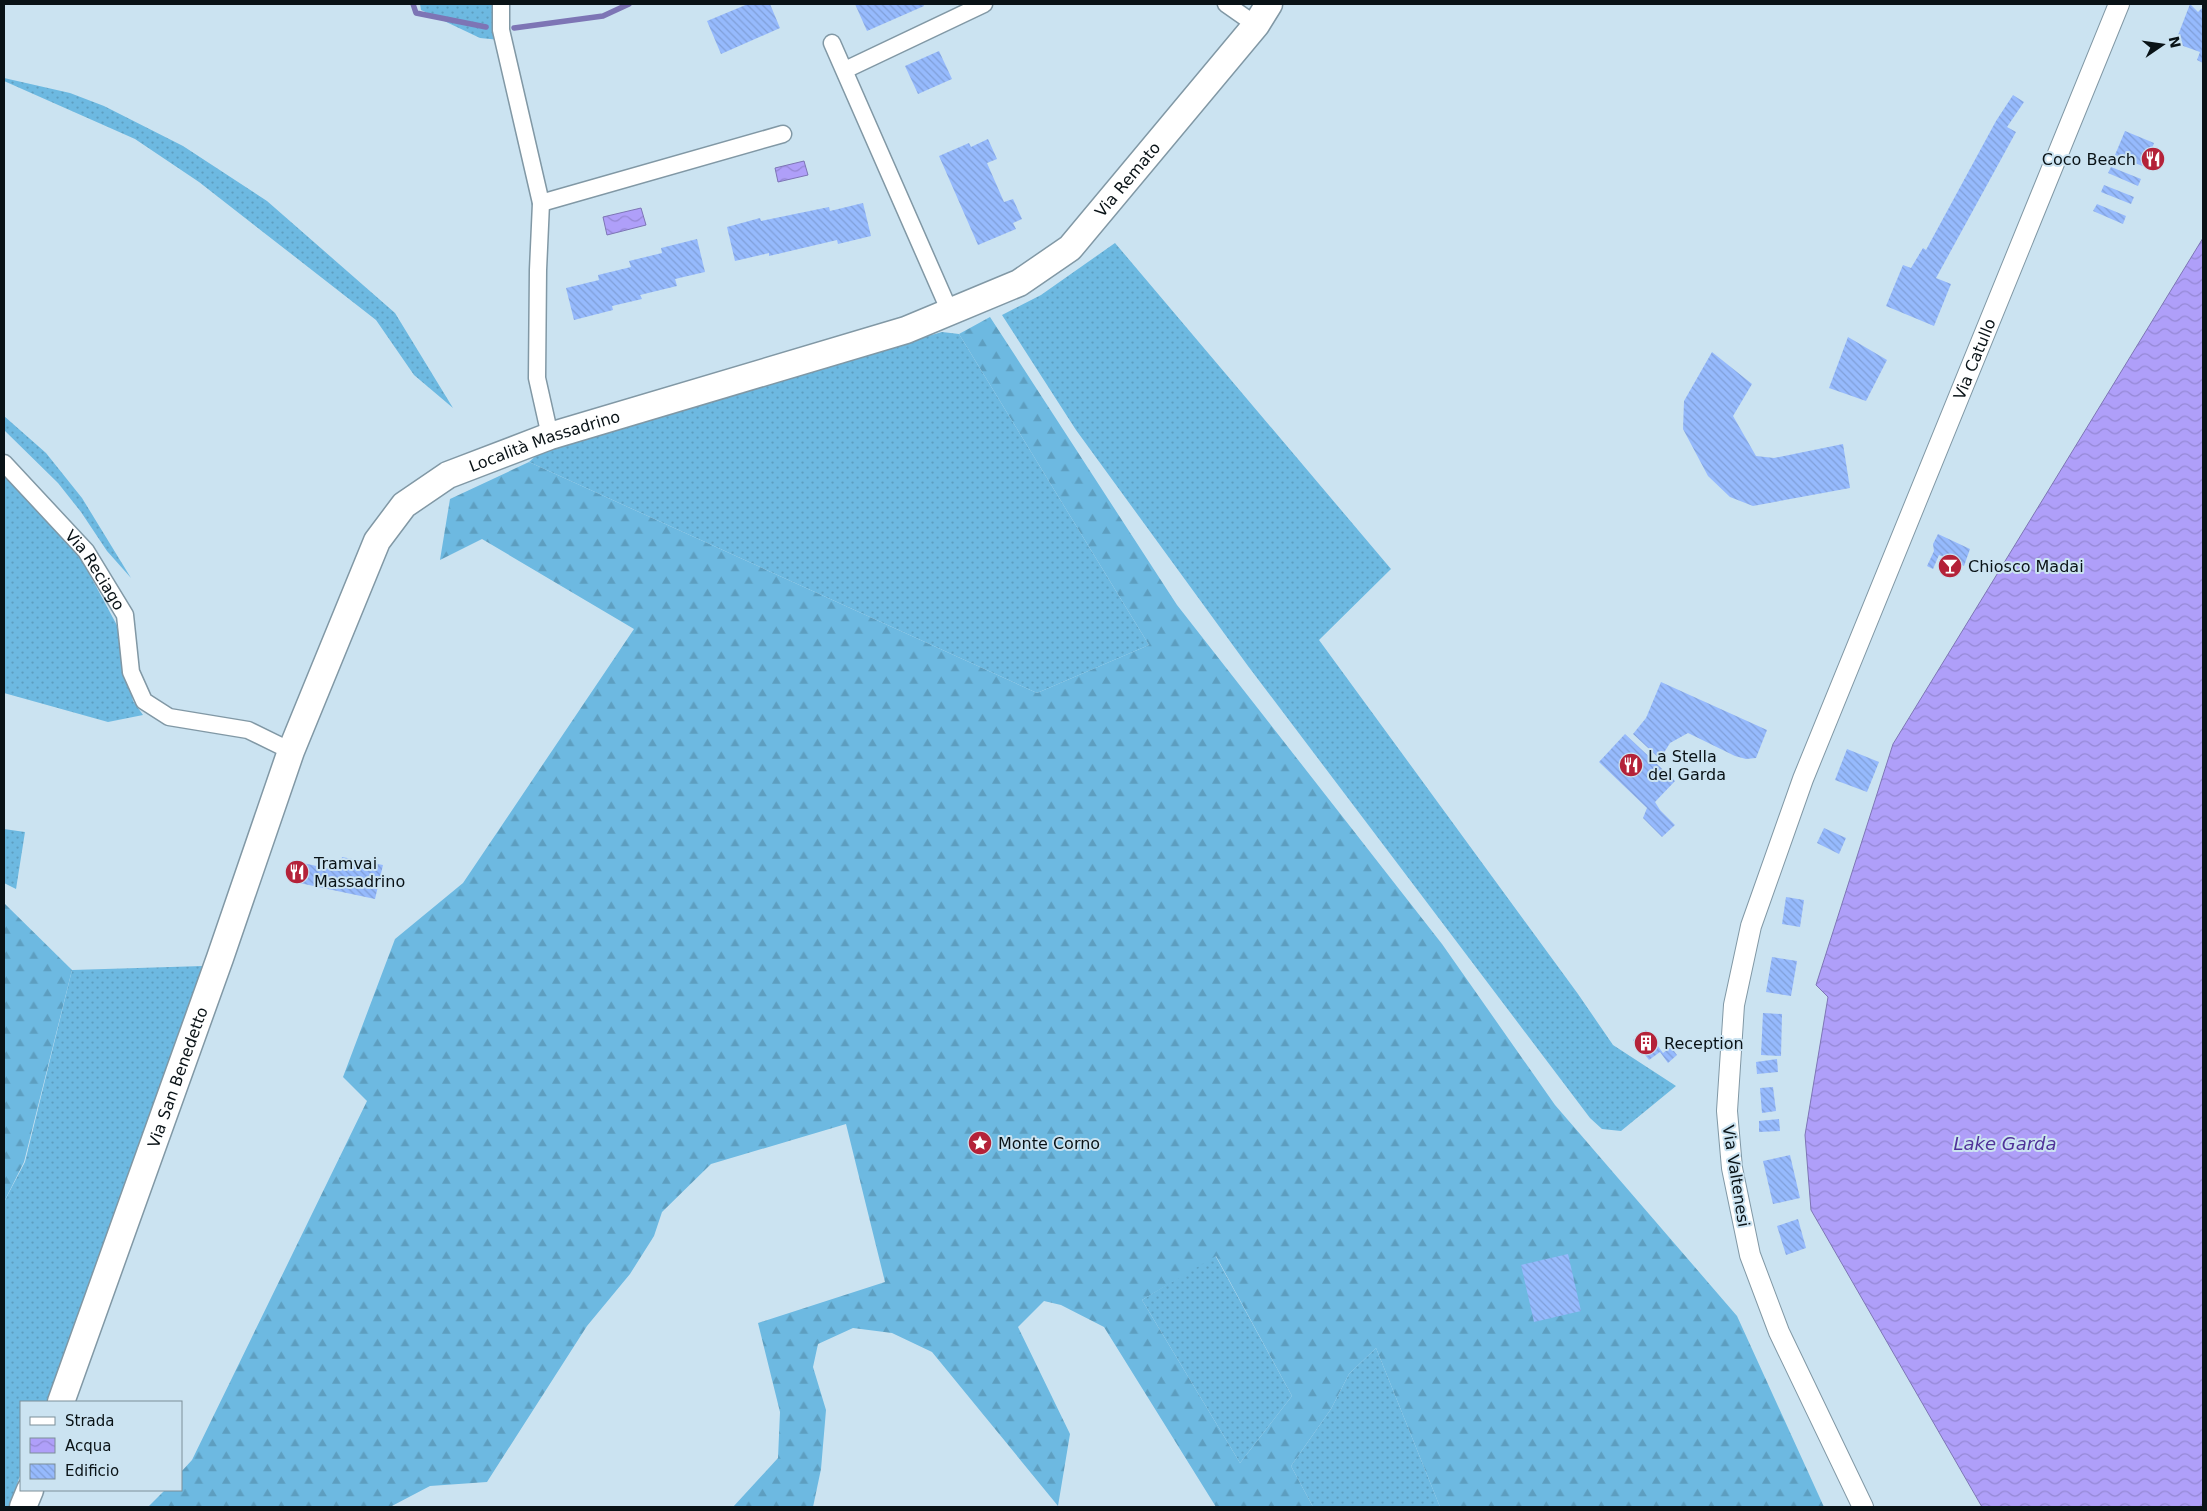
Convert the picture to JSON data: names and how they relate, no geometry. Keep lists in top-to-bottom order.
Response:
{
  "streets": {
    "main road": ["Via Remato", "Località Massadrino", "Via San Benedetto"],
    "street": ["Via Catullo", "Via Reciago", "Via Valtenesi"]
  },
  "crossings": [
    ["Via Remato", "Località Massadrino"],
    ["Via Catullo", "Via Valtenesi"],
    ["Località Massadrino", "Via Reciago"],
    ["Località Massadrino", "Via San Benedetto"],
    ["Via Reciago", "Via San Benedetto"]
  ],
  "water": ["Lake Garda"],
  "places": {
    "restaurant": ["Coco Beach", "La Stella del Garda", "Tramvai Massadrino"],
    "bar": ["Chiosco Madai"],
    "building": ["Reception"],
    "place": ["Monte Corno"]
  },
  "legend": ["Strada", "Acqua", "Edificio"],
  "north": "right"
}
